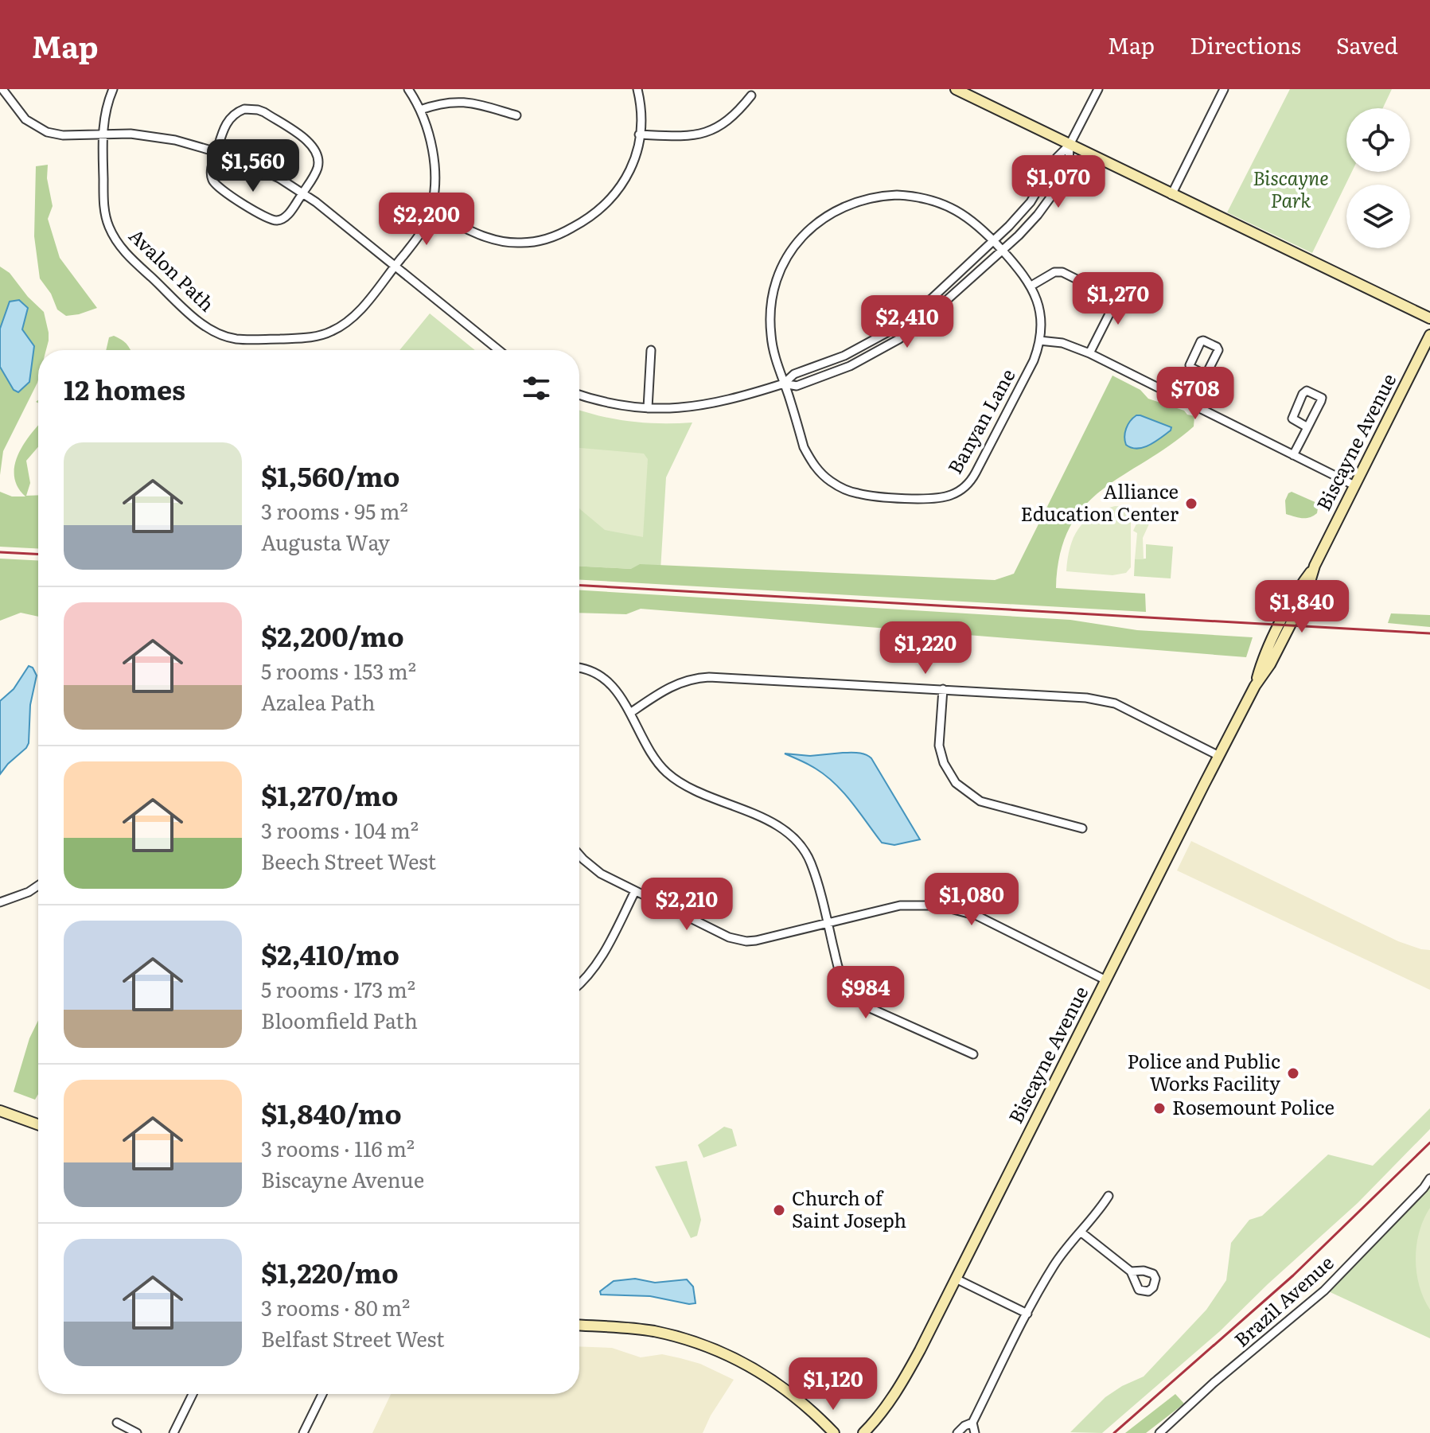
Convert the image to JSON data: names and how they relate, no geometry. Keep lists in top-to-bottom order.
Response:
{
  "streets": {
    "street": [
      "Avalon Path",
      "Banyan Lane",
      "Biscayne Avenue",
      "Brazil Avenue"
    ]
  },
  "parks": ["Biscayne Park"],
  "places": [
    "Alliance Education Center",
    "Police and Public Works Facility",
    "Rosemount Police",
    "Church of Saint Joseph"
  ],
  "page": {
    "header": "Map",
    "nav": ["Map", "Directions", "Saved"],
    "price": [
      "$1,560",
      "$1,070",
      "$2,200",
      "$1,270",
      "$2,410",
      "$708",
      "$1,840",
      "$1,220",
      "$1,080",
      "$2,210",
      "$984",
      "$1,120"
    ],
    "heading": "12 homes",
    "list": [
      {
        "name": "$1,560/mo",
        "note": "3 rooms · 95 m² · Augusta Way"
      },
      {
        "name": "$2,200/mo",
        "note": "5 rooms · 153 m² · Azalea Path"
      },
      {
        "name": "$1,270/mo",
        "note": "3 rooms · 104 m² · Beech Street West"
      },
      {
        "name": "$2,410/mo",
        "note": "5 rooms · 173 m² · Bloomfield Path"
      },
      {
        "name": "$1,840/mo",
        "note": "3 rooms · 116 m² · Biscayne Avenue"
      },
      {
        "name": "$1,220/mo",
        "note": "3 rooms · 80 m² · Belfast Street West"
      }
    ]
  }
}
